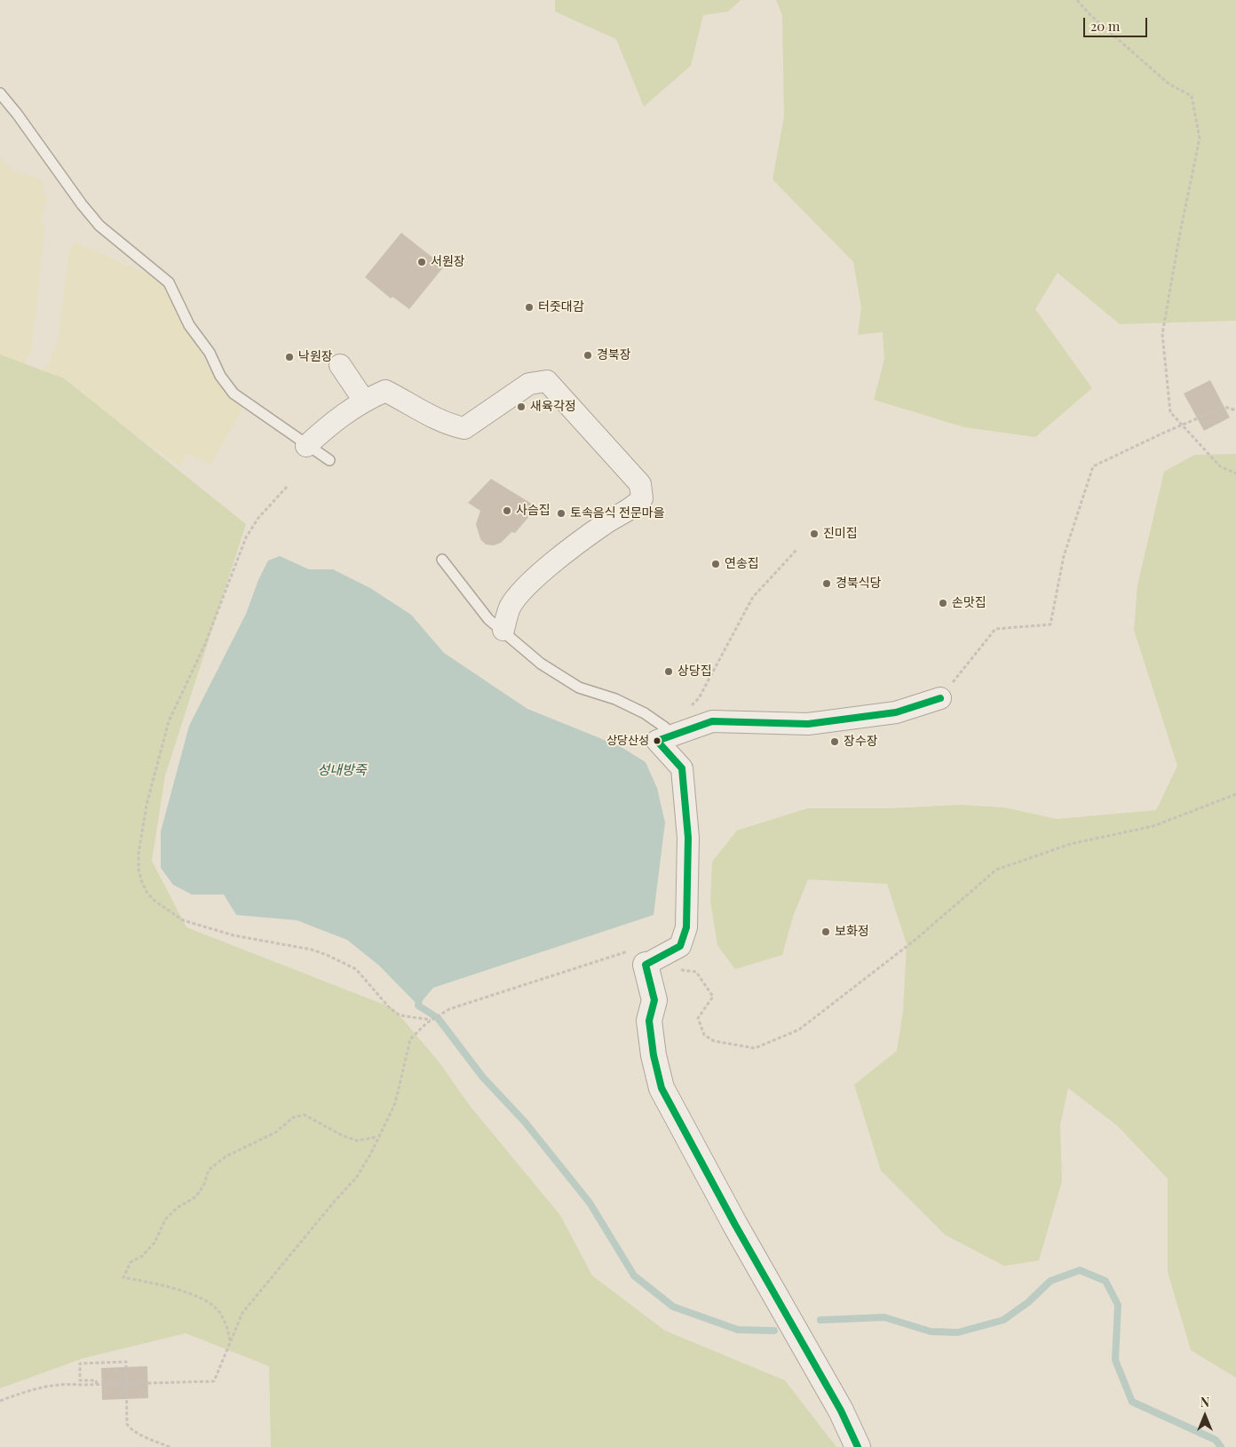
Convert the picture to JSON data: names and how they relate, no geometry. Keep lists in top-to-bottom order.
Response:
{
  "water": ["성내방죽"],
  "places": [
    "서원장",
    "터줏대감",
    "경북장",
    "낙원장",
    "새육각정",
    "사슴집",
    "토속음식 전문마을",
    "진미집",
    "연송집",
    "경북식당",
    "손맛집",
    "상당집",
    "상당산성",
    "장수장",
    "보화정"
  ],
  "scale_bar": "20 m",
  "north": "top"
}
